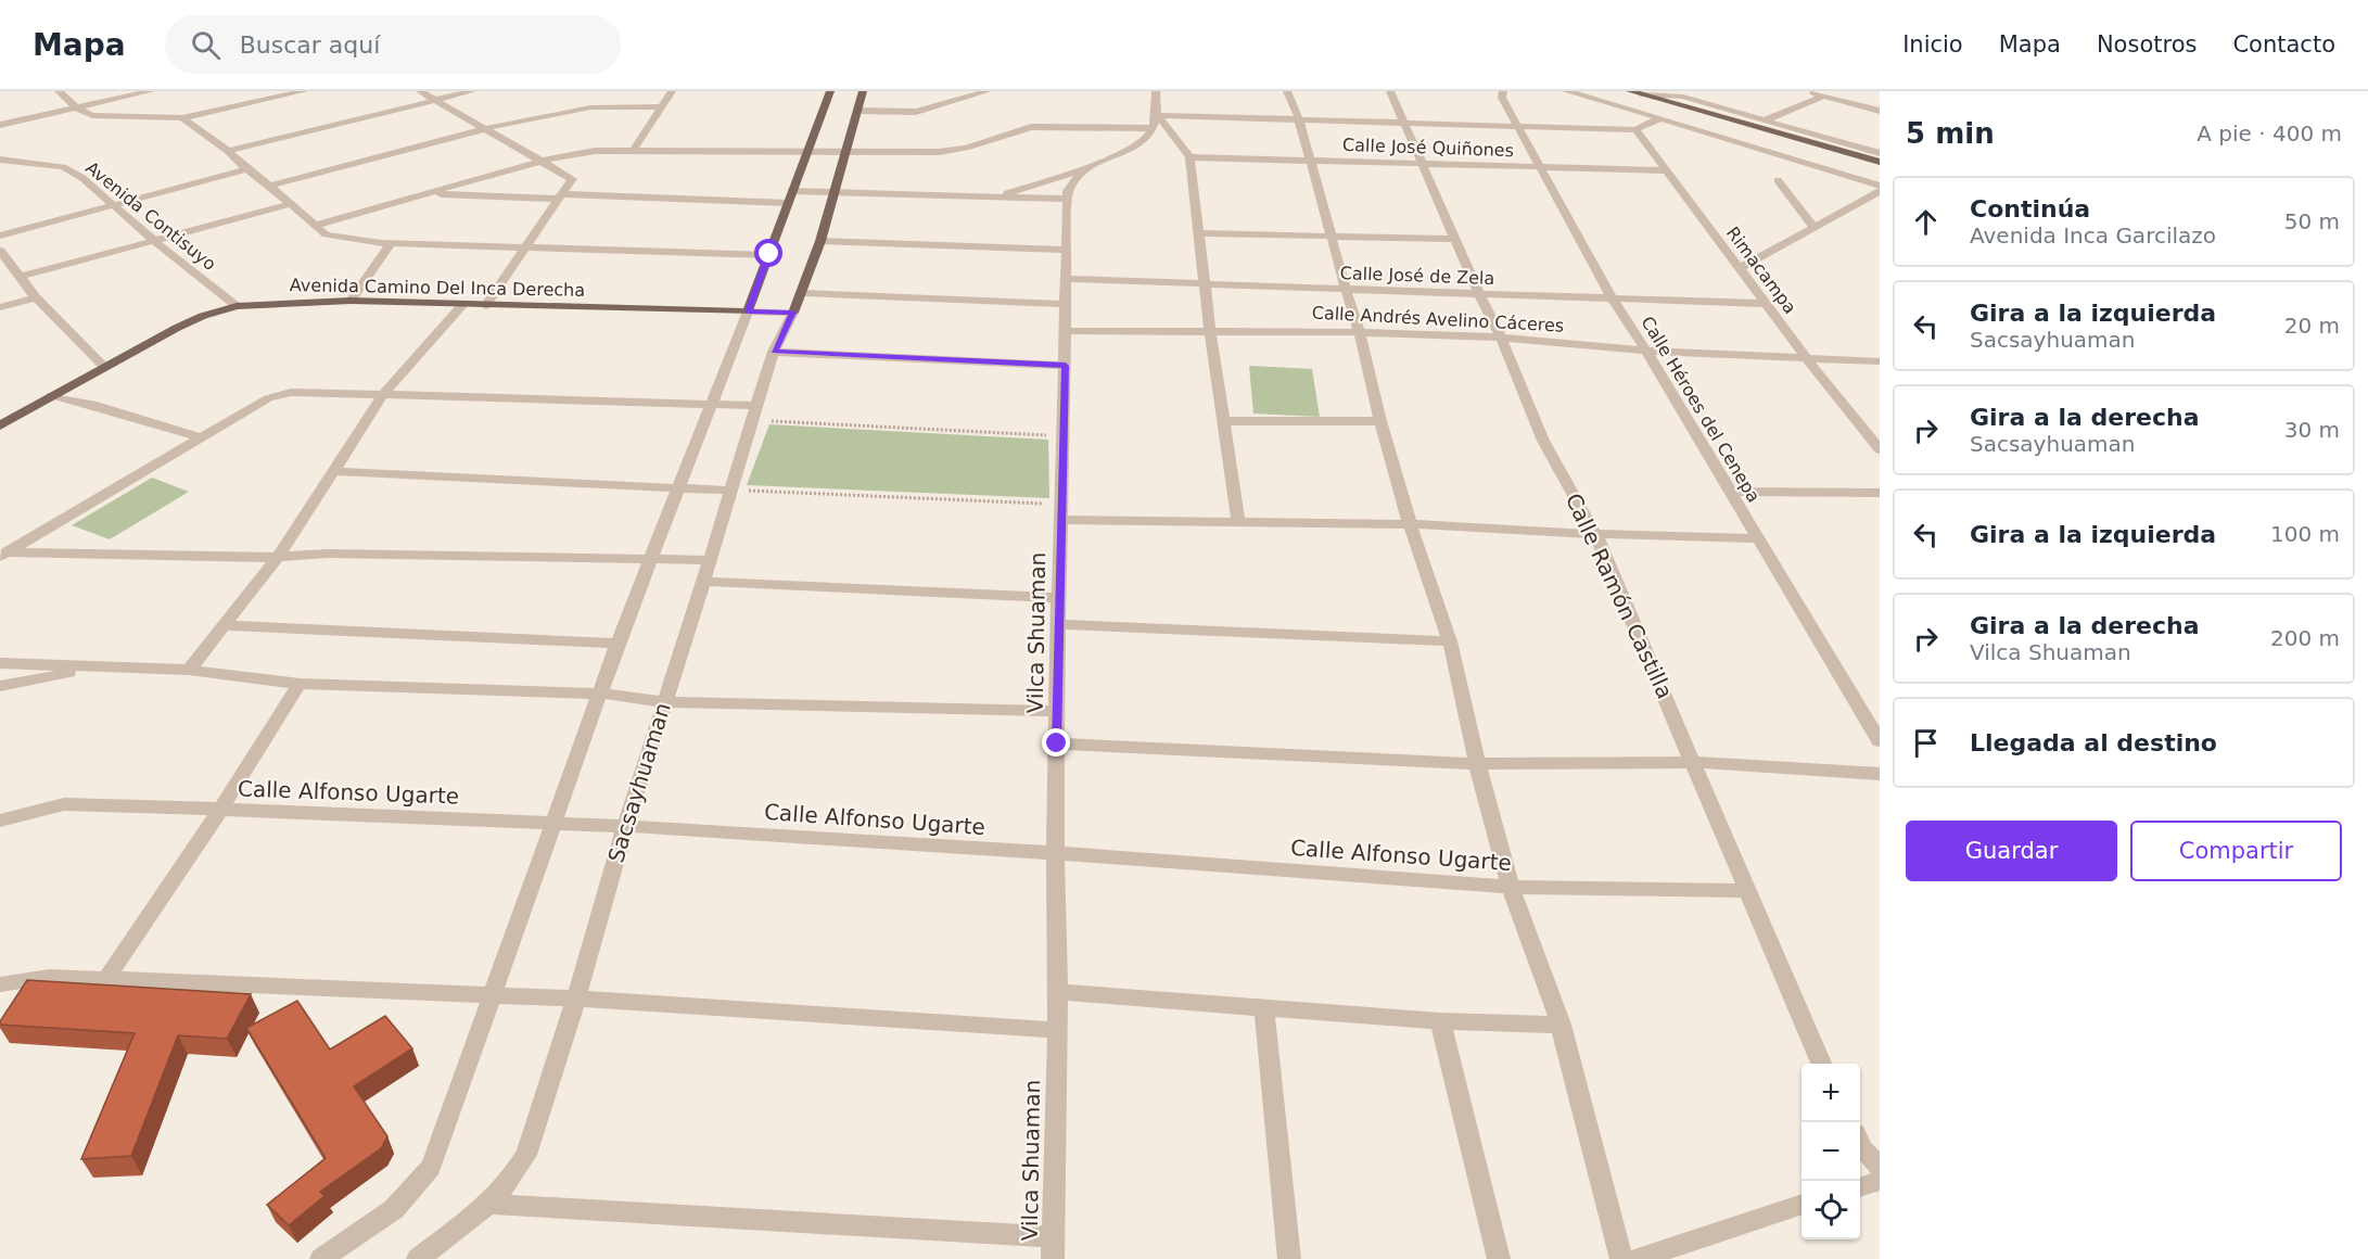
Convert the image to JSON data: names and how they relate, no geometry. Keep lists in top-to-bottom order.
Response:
{
  "streets": {
    "main road": ["Avenida Camino Del Inca Derecha"],
    "street": [
      "Calle José Quiñones",
      "Avenida Contisuyo",
      "Rimacampa",
      "Calle José de Zela",
      "Calle Andrés Avelino Cáceres",
      "Calle Héroes del Cenepa",
      "Calle Ramón Castilla",
      "Vilca Shuaman",
      "Sacsayhuaman",
      "Calle Alfonso Ugarte"
    ]
  },
  "crossings": [
    ["Calle José Quiñones", "Rimacampa"],
    ["Calle José Quiñones", "Calle Héroes del Cenepa"],
    ["Calle José Quiñones", "Calle Ramón Castilla"],
    ["Avenida Contisuyo", "Avenida Camino Del Inca Derecha"],
    ["Rimacampa", "Calle José de Zela"],
    ["Rimacampa", "Calle Andrés Avelino Cáceres"],
    ["Calle José de Zela", "Calle Héroes del Cenepa"],
    ["Calle José de Zela", "Calle Ramón Castilla"],
    ["Calle José de Zela", "Vilca Shuaman"],
    ["Calle Andrés Avelino Cáceres", "Calle Héroes del Cenepa"],
    ["Calle Andrés Avelino Cáceres", "Calle Ramón Castilla"],
    ["Calle Andrés Avelino Cáceres", "Vilca Shuaman"],
    ["Calle Ramón Castilla", "Calle Alfonso Ugarte"],
    ["Vilca Shuaman", "Calle Alfonso Ugarte"],
    ["Sacsayhuaman", "Calle Alfonso Ugarte"]
  ],
  "page": {
    "header": "Mapa",
    "search": "Buscar aquí",
    "nav": [
      "Inicio",
      "Mapa",
      "Nosotros",
      "Contacto"
    ],
    "heading": ["5 min", "A pie · 400 m"],
    "list": [
      ["Continúa", "Avenida Inca Garcilazo", "50 m"],
      ["Gira a la izquierda", "Sacsayhuaman", "20 m"],
      ["Gira a la derecha", "Sacsayhuaman", "30 m"],
      ["Gira a la izquierda", "100 m"],
      ["Gira a la derecha", "Vilca Shuaman", "200 m"],
      "Llegada al destino"
    ],
    "buttons": ["Guardar", "Compartir"],
    "map_buttons": ["+", "−"]
  }
}
